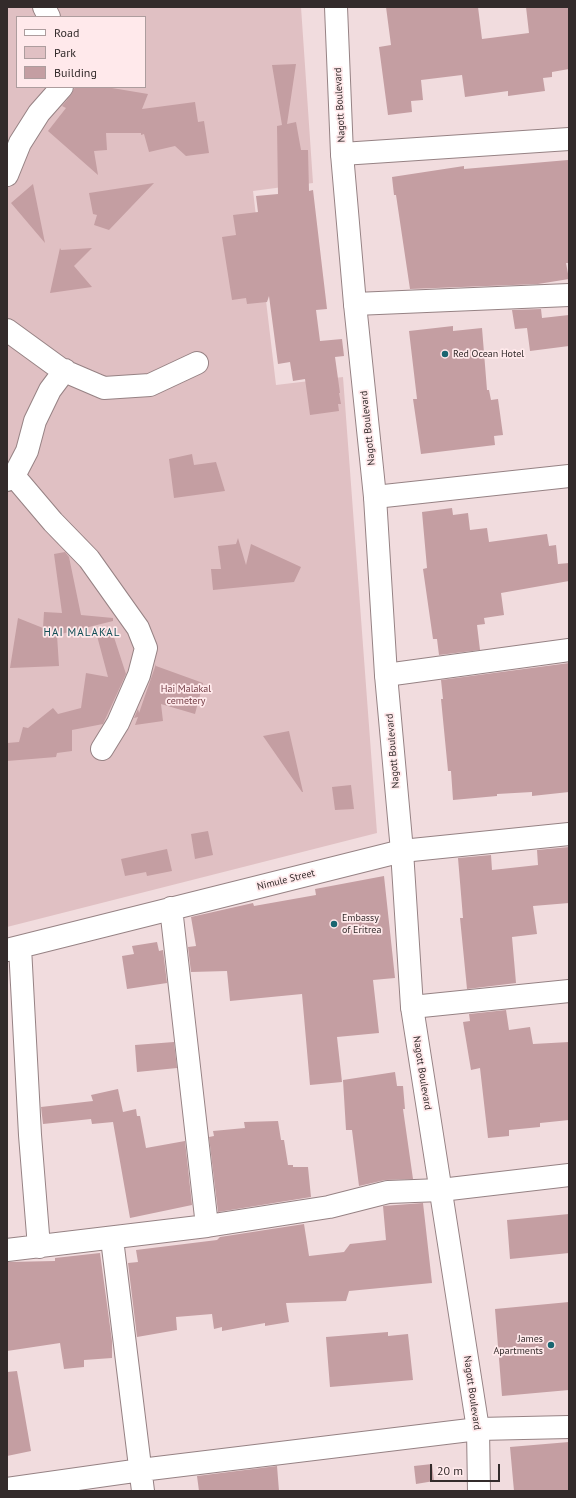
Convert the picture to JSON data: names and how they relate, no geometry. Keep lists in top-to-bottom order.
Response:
{
  "streets": {
    "street": ["Nagott Boulevard", "Nimule Street"]
  },
  "crossings": [
    ["Nagott Boulevard", "Nimule Street"]
  ],
  "districts": ["HAI MALAKAL"],
  "parks": ["Hai Malakal cemetery"],
  "places": ["Red Ocean Hotel", "Embassy of Eritrea", "James Apartments"],
  "legend": ["Road", "Park", "Building"],
  "scale_bar": "20 m"
}
